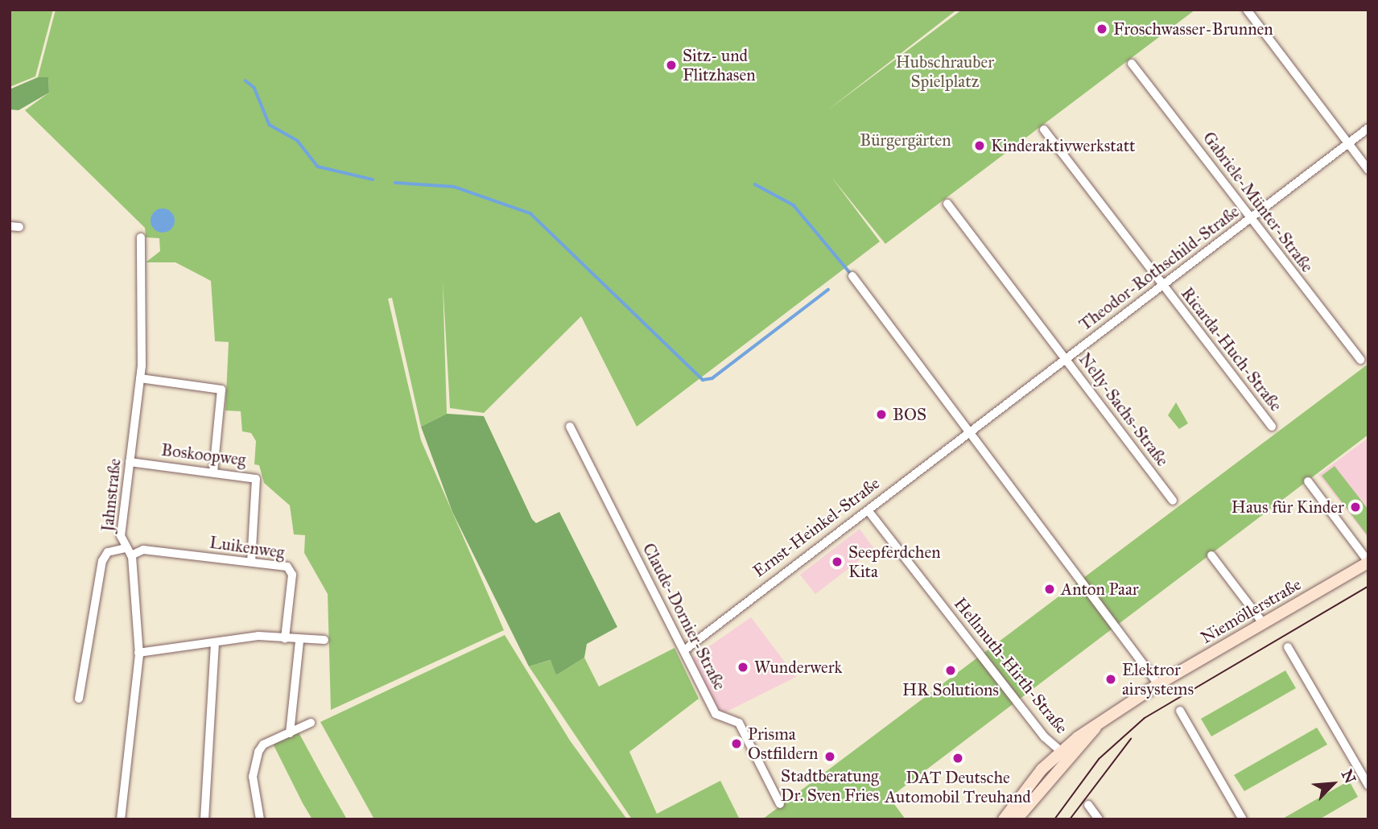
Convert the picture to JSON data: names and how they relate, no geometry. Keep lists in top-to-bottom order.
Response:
{
  "streets": {
    "main road": ["Niemöllerstraße"],
    "street": [
      "Gabriele-Münter-Straße",
      "Theodor-Rothschild-Straße",
      "Ricarda-Huch-Straße",
      "Nelly-Sachs-Straße",
      "Boskoopweg",
      "Jahnstraße",
      "Ernst-Heinkel-Straße",
      "Luikenweg",
      "Claude-Dornier-Straße",
      "Hellmuth-Hirth-Straße"
    ]
  },
  "crossings": [
    ["Gabriele-Münter-Straße", "Theodor-Rothschild-Straße"],
    ["Theodor-Rothschild-Straße", "Ricarda-Huch-Straße"],
    ["Theodor-Rothschild-Straße", "Nelly-Sachs-Straße"],
    ["Theodor-Rothschild-Straße", "Ernst-Heinkel-Straße"],
    ["Boskoopweg", "Jahnstraße"],
    ["Boskoopweg", "Luikenweg"],
    ["Jahnstraße", "Luikenweg"],
    ["Ernst-Heinkel-Straße", "Claude-Dornier-Straße"],
    ["Ernst-Heinkel-Straße", "Hellmuth-Hirth-Straße"],
    ["Niemöllerstraße", "Hellmuth-Hirth-Straße"]
  ],
  "parks": ["Hubschrauber Spielplatz", "Bürgergärten"],
  "places": [
    "Froschwasser-Brunnen",
    "Sitz- und Flitzhasen",
    "Kinderaktivwerkstatt",
    "BOS",
    "Haus für Kinder",
    "Seepferdchen Kita",
    "Anton Paar",
    "Wunderwerk",
    "HR Solutions",
    "Elektror airsystems",
    "Prisma Ostfildern",
    "Stadtberatung Dr. Sven Fries",
    "DAT Deutsche Automobil Treuhand"
  ],
  "north": "top right"
}
